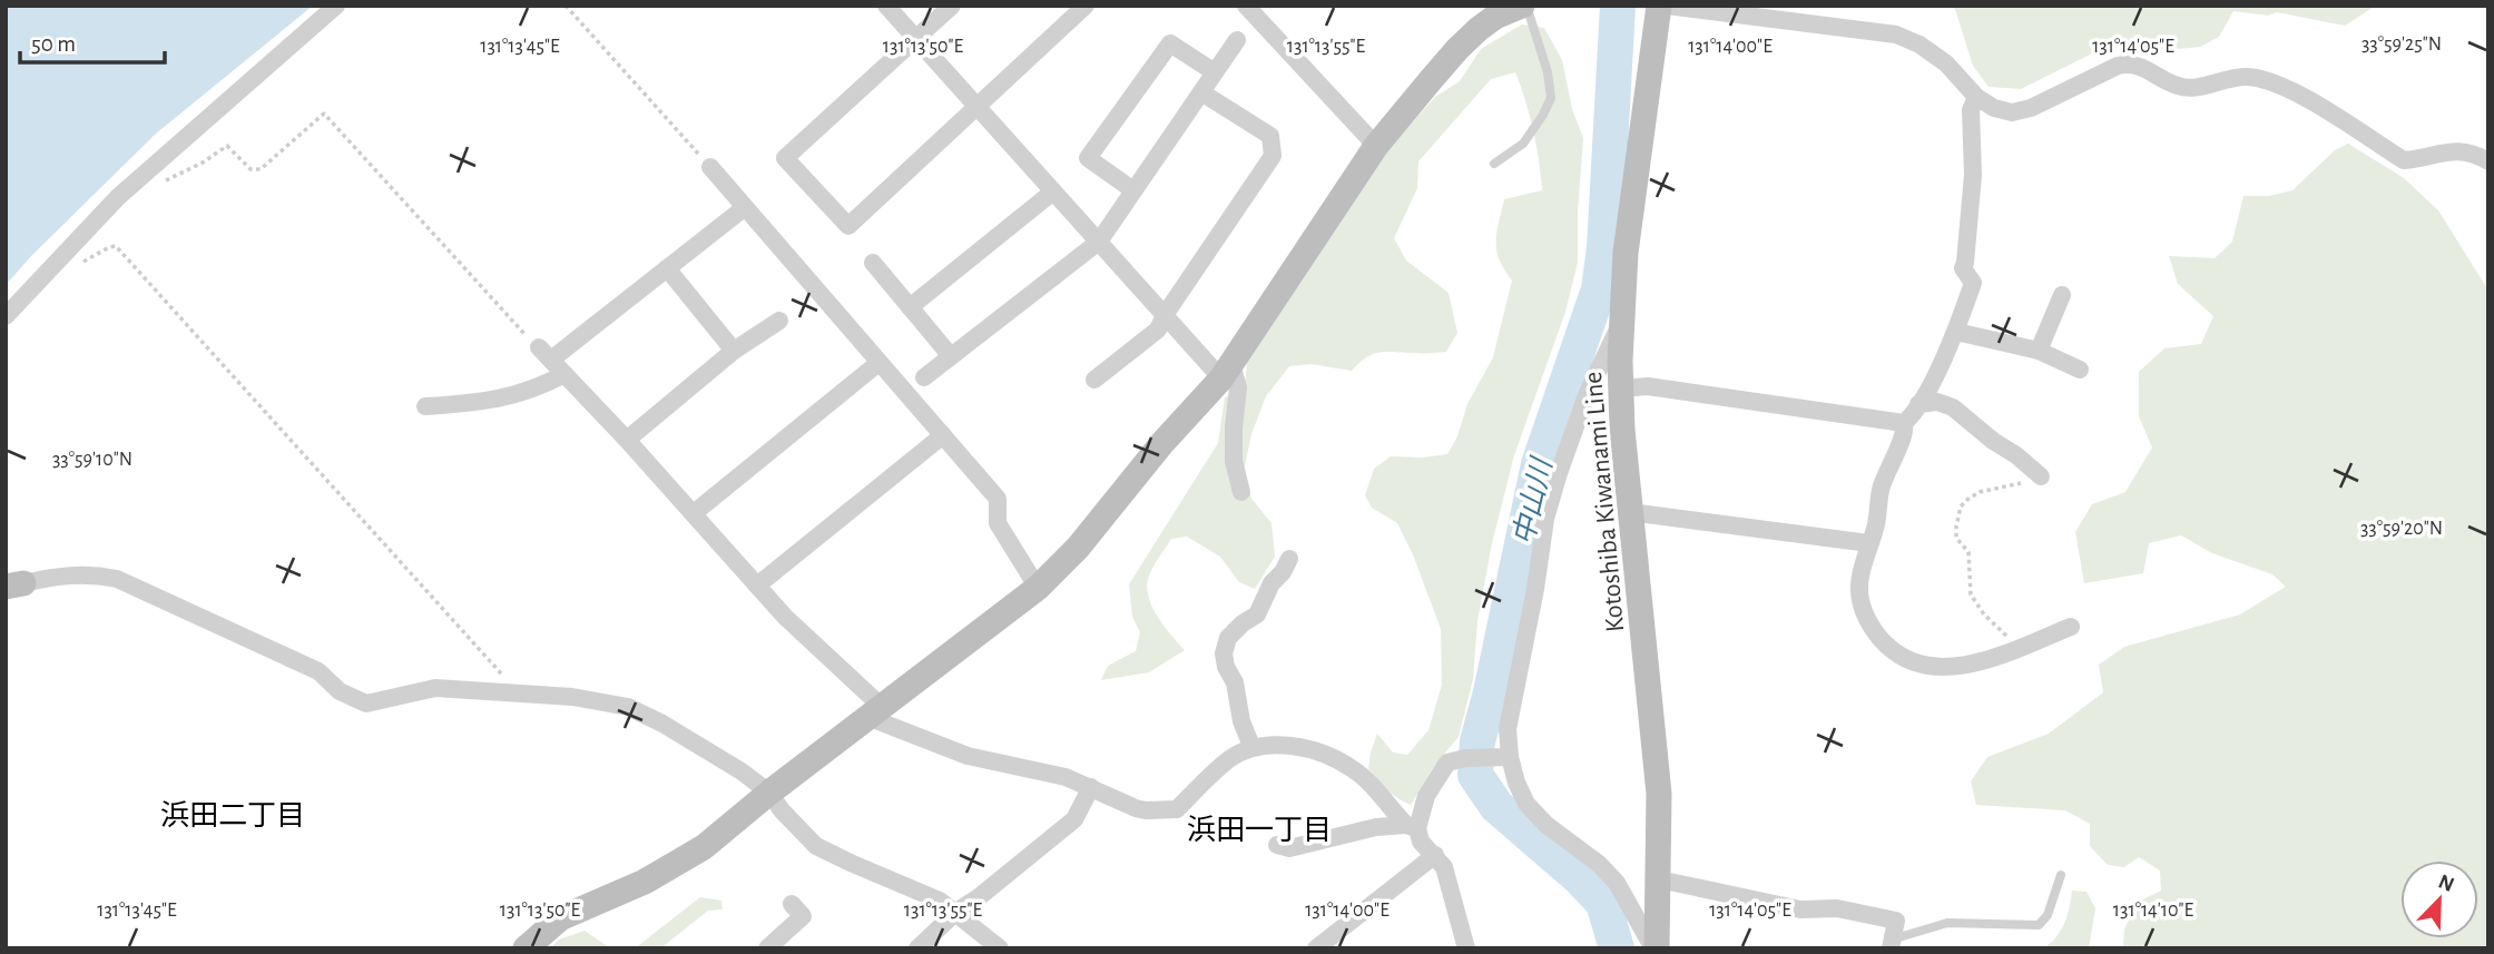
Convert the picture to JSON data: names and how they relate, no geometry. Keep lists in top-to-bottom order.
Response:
{
  "streets": {
    "street": ["Kotoshiba Kiwanami Line"]
  },
  "districts": ["浜田二丁目", "浜田一丁目"],
  "water": ["中山川"],
  "scale_bar": "50 m",
  "north": "top right",
  "coordinates": [
    "33°59'25\"N",
    "131°13'45\"E",
    "131°13'50\"E",
    "131°13'55\"E",
    "131°14'00\"E",
    "131°14'05\"E",
    "33°59'10\"N",
    "33°59'20\"N",
    "131°14'10\"E"
  ]
}
